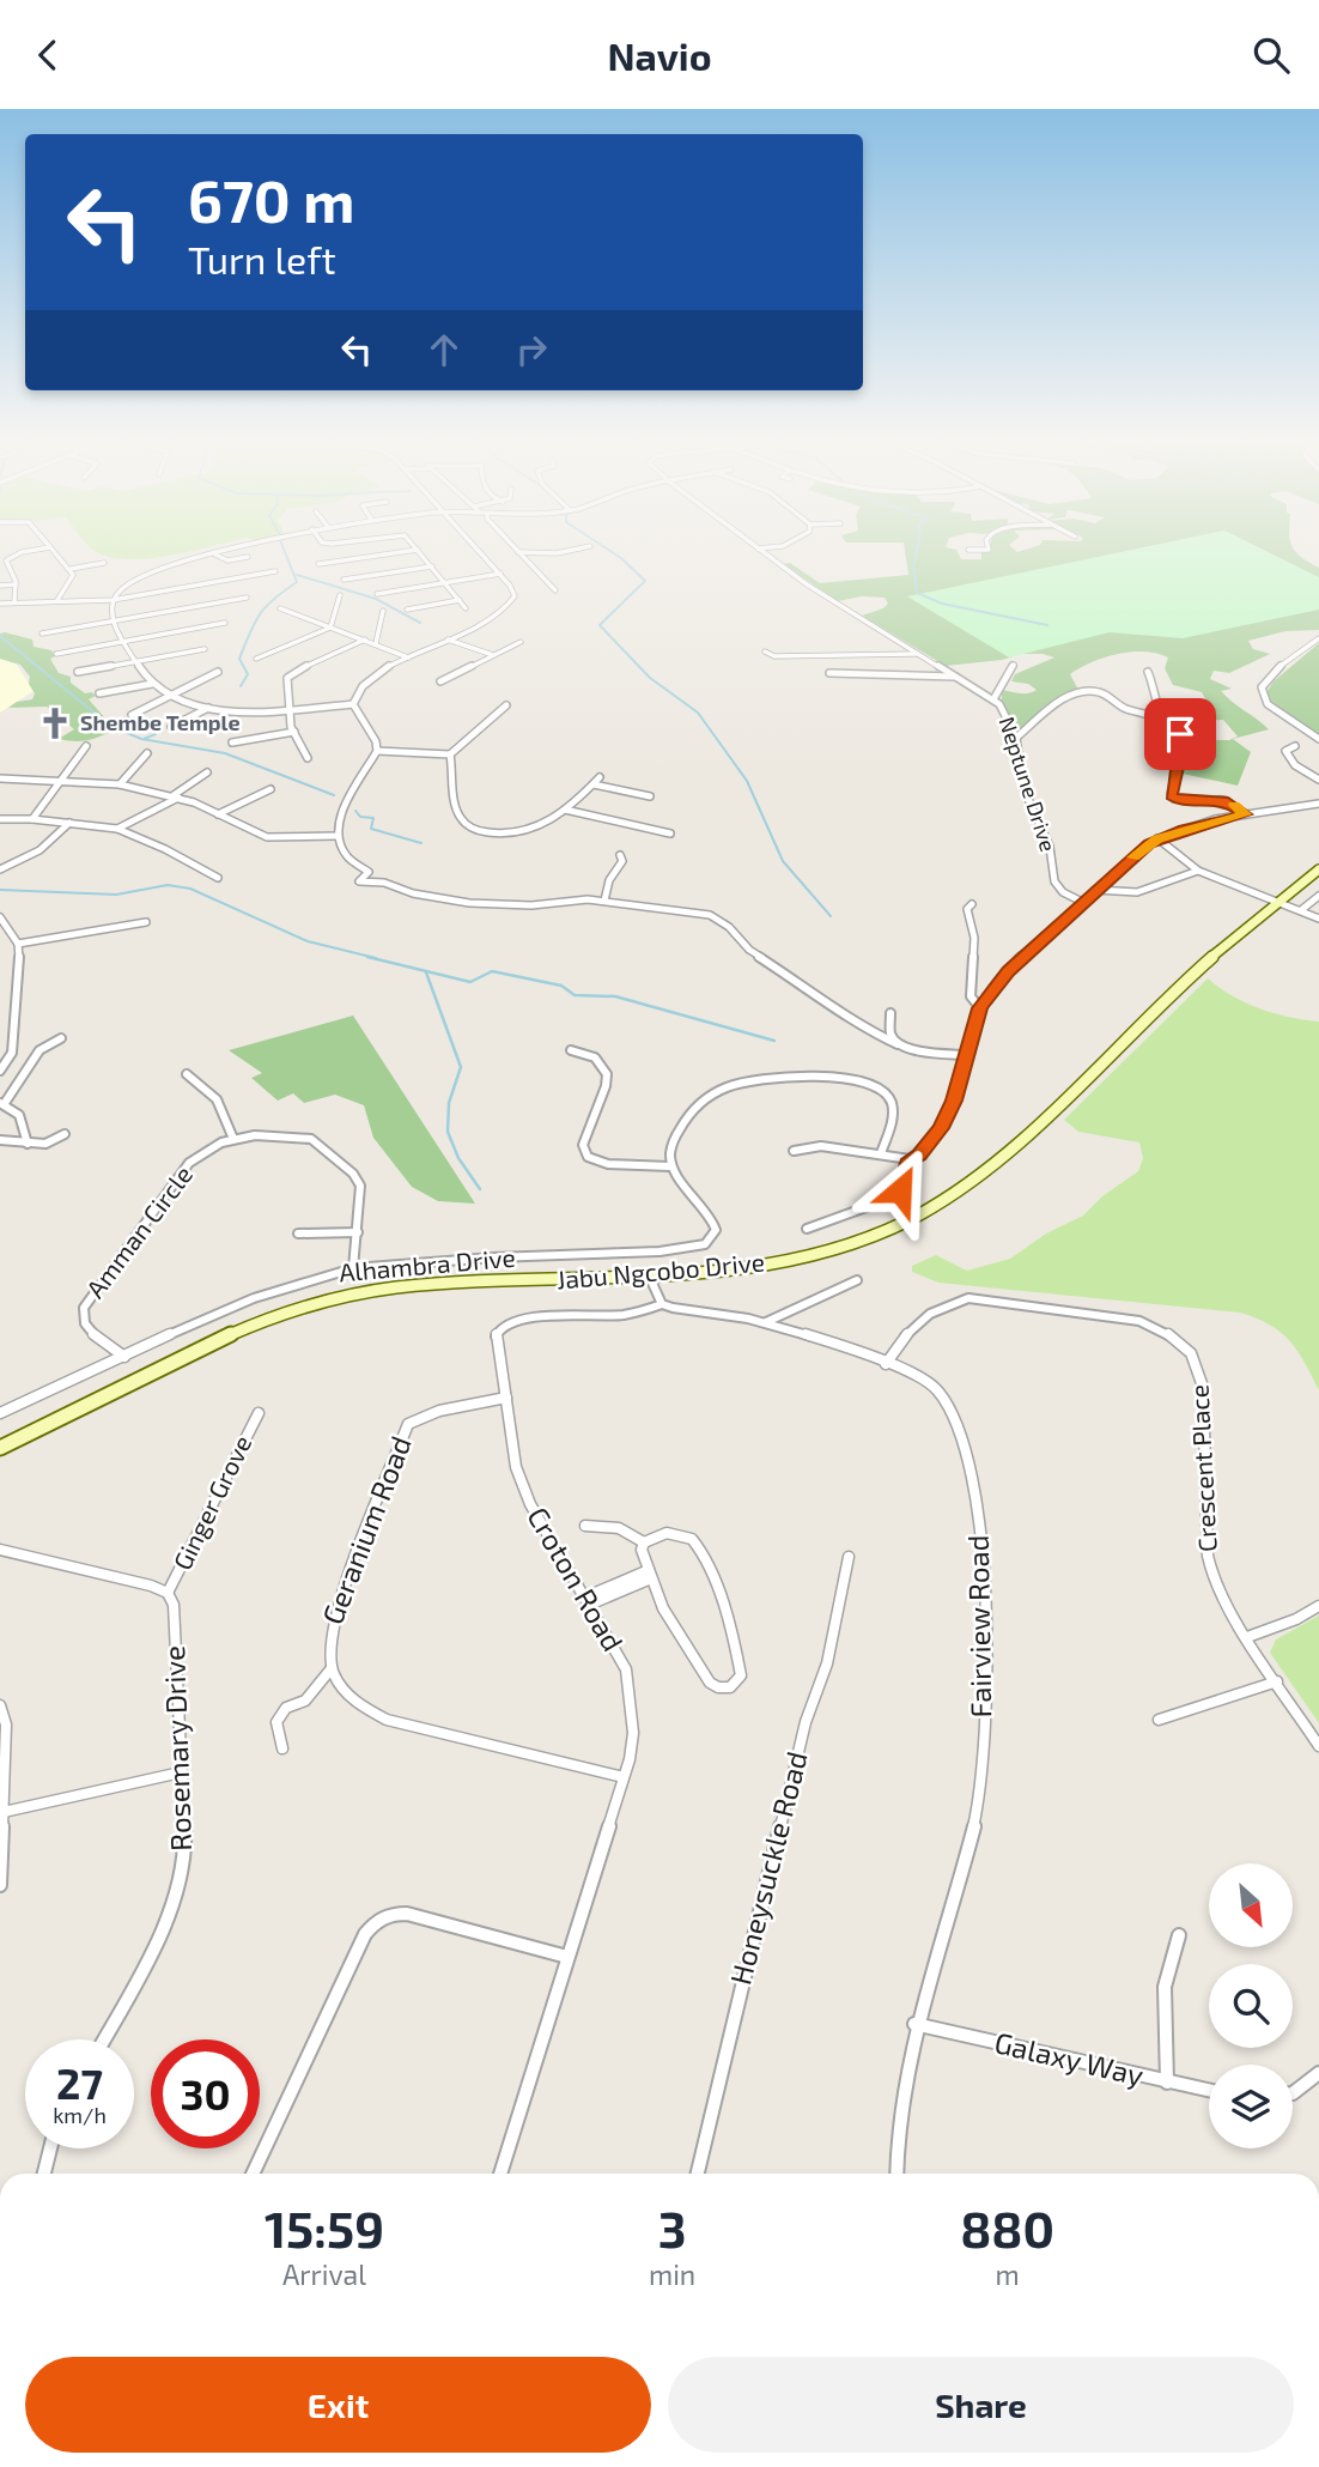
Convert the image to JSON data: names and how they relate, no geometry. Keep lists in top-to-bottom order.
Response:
{
  "streets": {
    "main road": ["Jabu Ngcobo Drive"],
    "street": [
      "Neptune Drive",
      "Amman Circle",
      "Alhambra Drive",
      "Crescent Place",
      "Ginger Grove",
      "Geranium Road",
      "Croton Road",
      "Fairview Road",
      "Rosemary Drive",
      "Honeysuckle Road",
      "Galaxy Way"
    ]
  },
  "crossings": [
    ["Amman Circle", "Alhambra Drive"],
    ["Crescent Place", "Fairview Road"],
    ["Ginger Grove", "Rosemary Drive"],
    ["Geranium Road", "Croton Road"],
    ["Croton Road", "Fairview Road"],
    ["Fairview Road", "Galaxy Way"]
  ],
  "places": {
    "church": ["Shembe Temple"]
  },
  "north": "bottom right",
  "page": {
    "header": "Navio",
    "turn": ["670 m", "Turn left"],
    "speed": "27 km/h",
    "limit": "30",
    "eta": [
      "15:59",
      "Arrival",
      "3",
      "min",
      "880",
      "m"
    ],
    "buttons": ["Exit", "Share"]
  }
}
